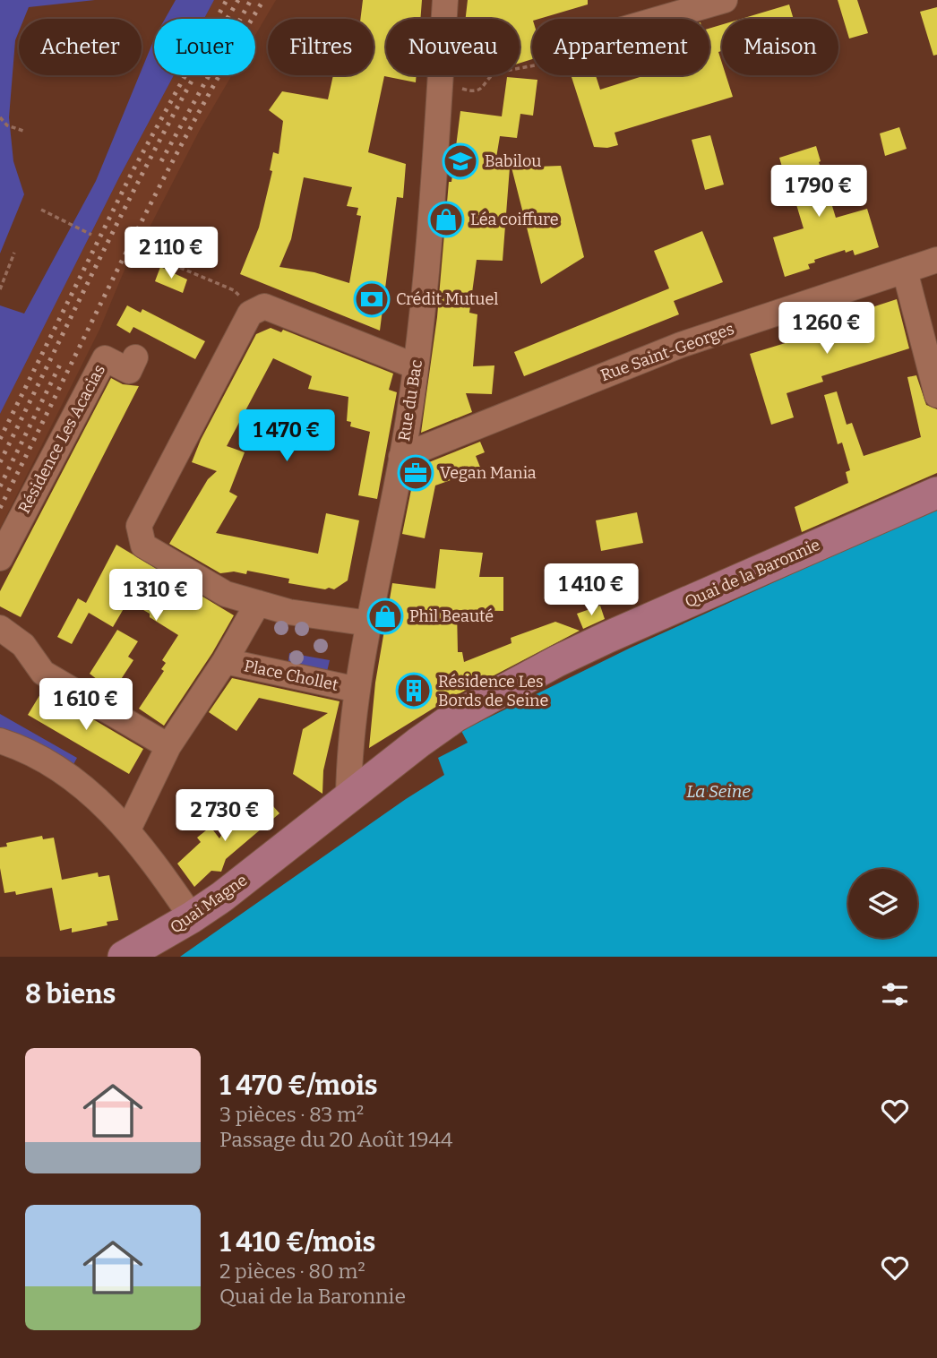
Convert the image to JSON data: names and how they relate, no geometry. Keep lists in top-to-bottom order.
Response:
{
  "streets": {
    "main road": ["Quai de la Baronnie", "Quai Magne"],
    "street": [
      "Rue Saint-Georges",
      "Rue du Bac",
      "Résidence Les Acacias",
      "Place Chollet"
    ]
  },
  "crossings": [
    ["Rue Saint-Georges", "Rue du Bac"],
    ["Rue du Bac", "Quai de la Baronnie"],
    ["Rue du Bac", "Place Chollet"],
    ["Rue du Bac", "Quai Magne"],
    ["Quai de la Baronnie", "Quai Magne"]
  ],
  "water": ["La Seine"],
  "places": {
    "school or university": ["Babilou"],
    "shop": ["Léa coiffure", "Phil Beauté"],
    "bank": ["Crédit Mutuel"],
    "office": ["Vegan Mania"],
    "building": ["Résidence Les Bords de Seine"]
  },
  "page": {
    "chip": [
      "Acheter",
      "Louer",
      "Filtres",
      "Nouveau",
      "Appartement",
      "Maison"
    ],
    "price": [
      "1 790 €",
      "2 110 €",
      "1 260 €",
      "1 470 €",
      "1 410 €",
      "1 310 €",
      "1 610 €",
      "2 730 €"
    ],
    "heading": "8 biens",
    "list": [
      {
        "name": "1 470 €/mois",
        "note": "3 pièces · 83 m² · Passage du 20 Août 1944"
      },
      {
        "name": "1 410 €/mois",
        "note": "2 pièces · 80 m² · Quai de la Baronnie"
      }
    ]
  }
}
